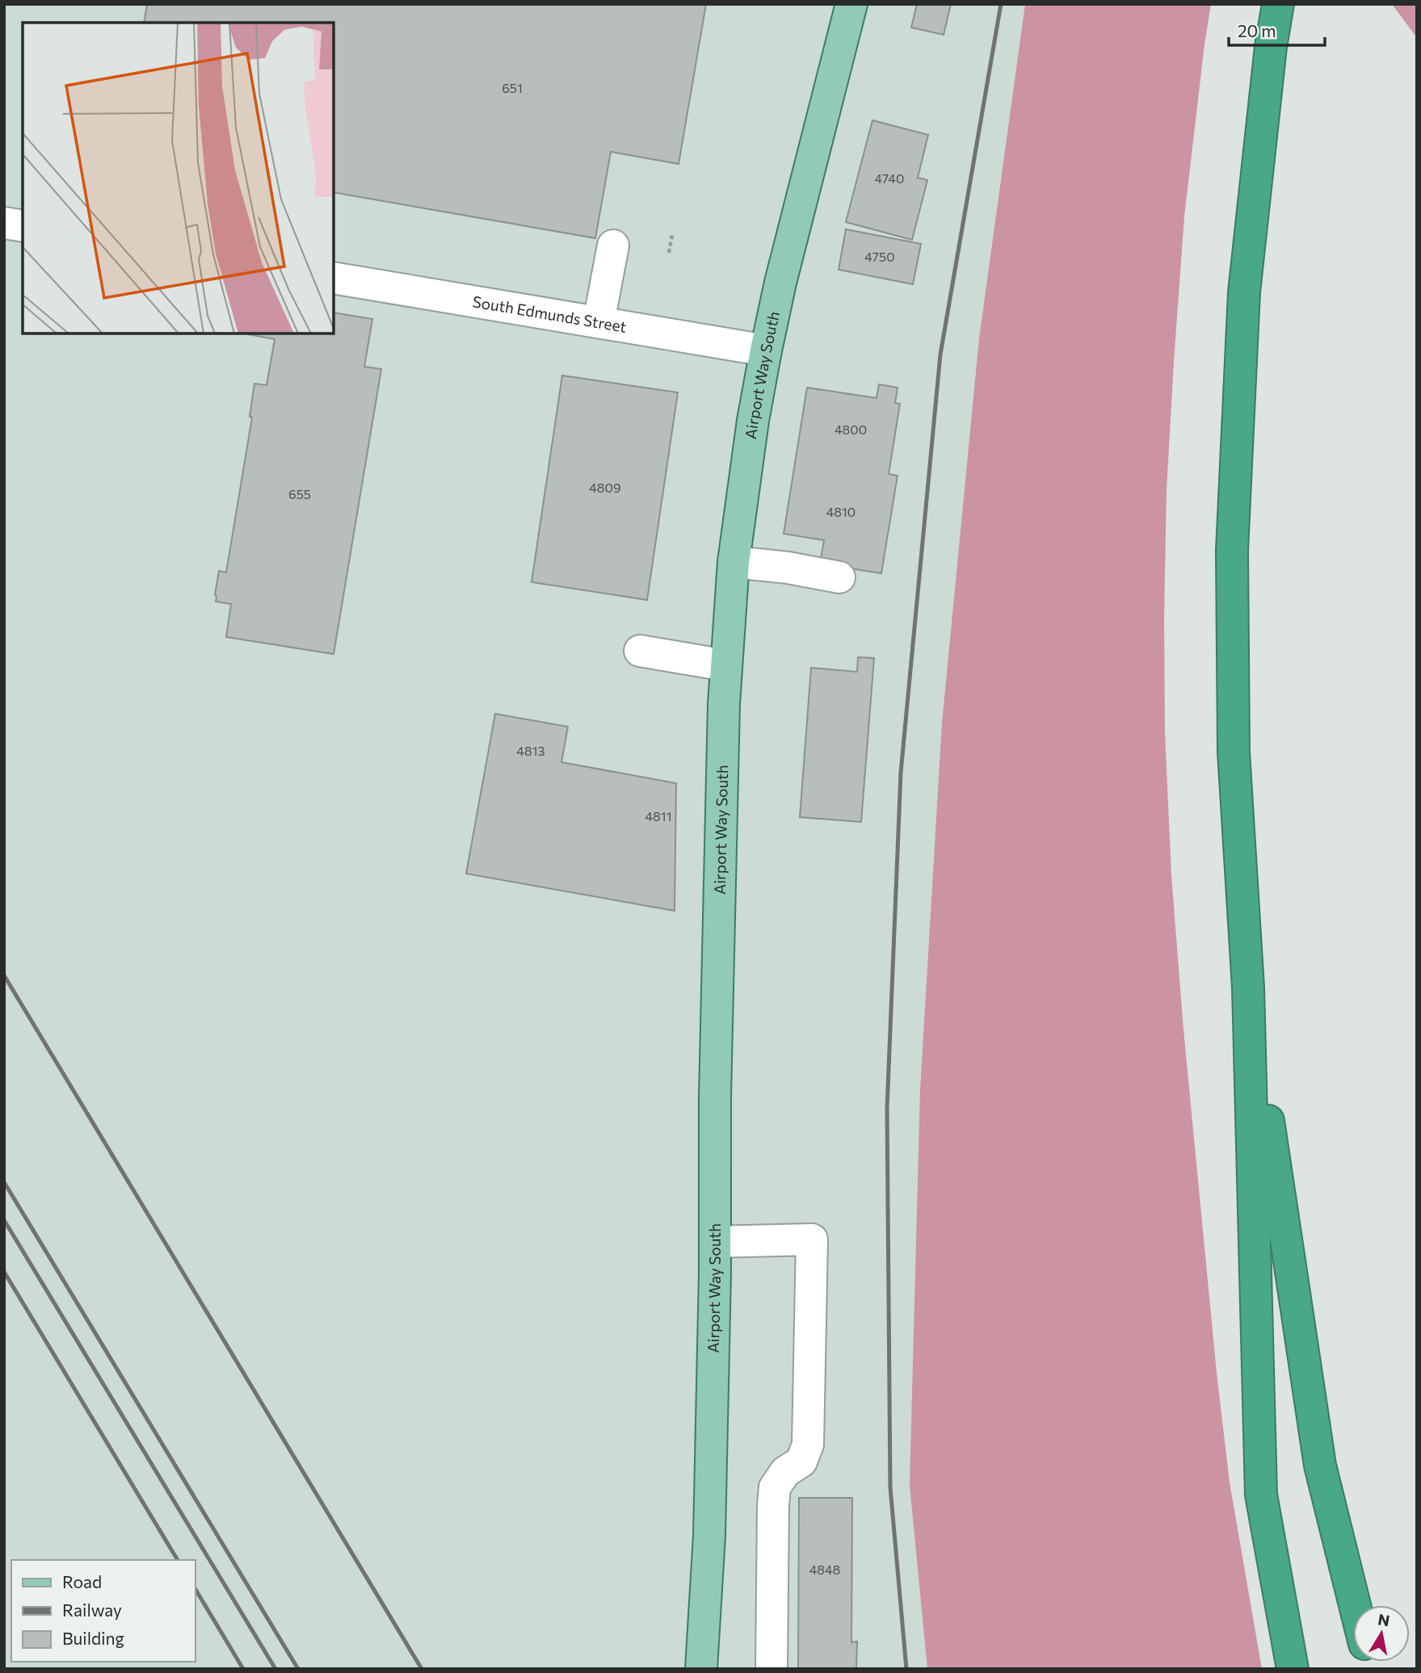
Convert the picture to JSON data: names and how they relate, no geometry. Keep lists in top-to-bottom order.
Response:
{
  "streets": {
    "main road": ["Airport Way South"],
    "street": ["South Edmunds Street"]
  },
  "crossings": [
    ["South Edmunds Street", "Airport Way South"]
  ],
  "house_numbers": [
    "651",
    "4740",
    "4750",
    "4800",
    "4809",
    "655",
    "4810",
    "4813",
    "4811",
    "4848"
  ],
  "legend": ["Road", "Railway", "Building"],
  "scale_bar": "20 m",
  "north": "top"
}
